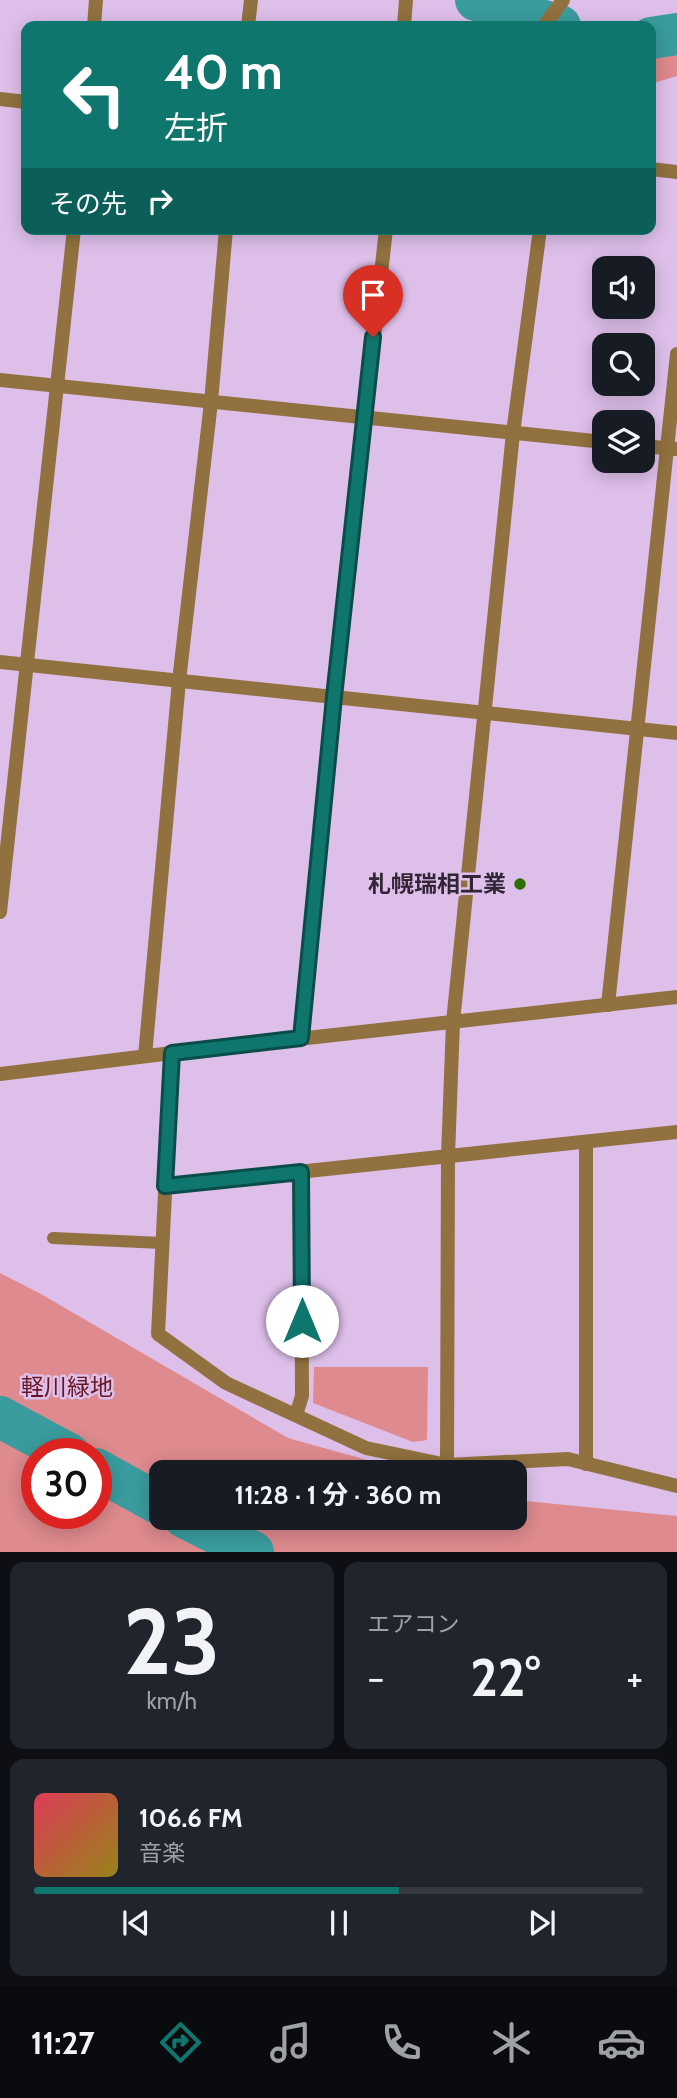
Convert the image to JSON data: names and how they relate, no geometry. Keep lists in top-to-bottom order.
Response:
{
  "parks": ["軽川緑地"],
  "places": ["札幌瑞相工業"],
  "page": {
    "turn": ["40 m", "左折"],
    "then": "その先",
    "limit": "30",
    "trip": "11:28 · 1 分 · 360 m",
    "tile": [
      ["23", "km/h"],
      "エアコン"
    ],
    "heat": ["−", "22°", "+"],
    "song": ["106.6 FM", "音楽"],
    "tabs": "11:27"
  }
}
